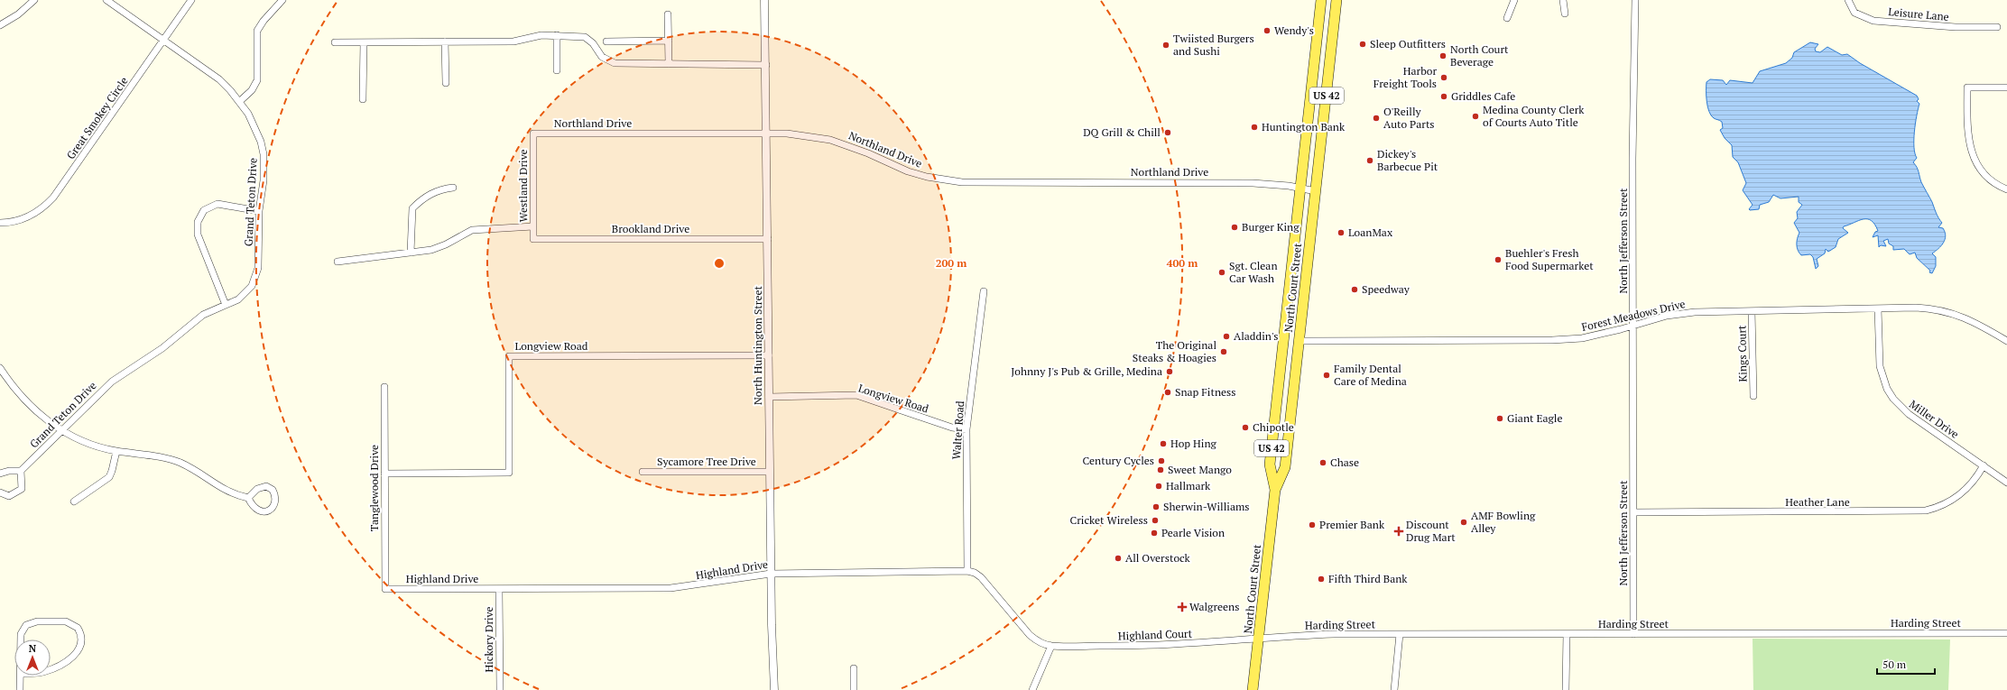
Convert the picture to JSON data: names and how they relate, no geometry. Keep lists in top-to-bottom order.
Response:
{
  "streets": {
    "main road": ["US 42", "North Court Street"],
    "street": [
      "Leisure Lane",
      "Great Smokey Circle",
      "Northland Drive",
      "Westland Drive",
      "Grand Teton Drive",
      "Brookland Drive",
      "North Jefferson Street",
      "Forest Meadows Drive",
      "North Huntington Street",
      "Longview Road",
      "Kings Court",
      "Miller Drive",
      "Walter Road",
      "Sycamore Tree Drive",
      "Tanglewood Drive",
      "Heather Lane",
      "Highland Drive",
      "Harding Street",
      "Highland Court",
      "Hickory Drive"
    ]
  },
  "crossings": [
    ["Great Smokey Circle", "Grand Teton Drive"],
    ["Northland Drive", "Westland Drive"],
    ["Northland Drive", "North Court Street"],
    ["Northland Drive", "North Huntington Street"],
    ["Westland Drive", "Brookland Drive"],
    ["Brookland Drive", "North Huntington Street"],
    ["North Jefferson Street", "Forest Meadows Drive"],
    ["North Jefferson Street", "Heather Lane"],
    ["North Jefferson Street", "Harding Street"],
    ["North Court Street", "Forest Meadows Drive"],
    ["North Court Street", "Harding Street"],
    ["North Court Street", "Highland Court"],
    ["Forest Meadows Drive", "Kings Court"],
    ["Forest Meadows Drive", "Miller Drive"],
    ["North Huntington Street", "Longview Road"],
    ["North Huntington Street", "Sycamore Tree Drive"],
    ["North Huntington Street", "Highland Drive"],
    ["Longview Road", "Walter Road"],
    ["Longview Road", "Tanglewood Drive"],
    ["Miller Drive", "Heather Lane"],
    ["Walter Road", "Highland Drive"],
    ["Tanglewood Drive", "Highland Drive"],
    ["Highland Drive", "Highland Court"],
    ["Highland Drive", "Hickory Drive"],
    ["Harding Street", "Highland Court"]
  ],
  "places": {
    "other": [
      "Wendy's",
      "Sleep Outfitters",
      "Twiisted Burgers and Sushi",
      "North Court Beverage",
      "Harbor Freight Tools",
      "Griddles Cafe",
      "Medina County Clerk of Courts Auto Title",
      "O'Reilly Auto Parts",
      "Huntington Bank",
      "DQ Grill & Chill",
      "Dickey's Barbecue Pit",
      "Burger King",
      "LoanMax",
      "Buehler's Fresh Food Supermarket",
      "Sgt. Clean Car Wash",
      "Speedway",
      "Aladdin's",
      "The Original Steaks & Hoagies",
      "Johnny J's Pub & Grille, Medina",
      "Family Dental Care of Medina",
      "Snap Fitness",
      "Giant Eagle",
      "Chipotle",
      "Hop Hing",
      "Century Cycles",
      "Chase",
      "Sweet Mango",
      "Hallmark",
      "Sherwin-Williams",
      "Cricket Wireless",
      "AMF Bowling Alley",
      "Premier Bank",
      "Pearle Vision",
      "All Overstock",
      "Fifth Third Bank"
    ],
    "health": ["Discount Drug Mart", "Walgreens"]
  },
  "scale_bar": "50 m",
  "north": "top",
  "rings": ["200 m", "400 m"]
}
